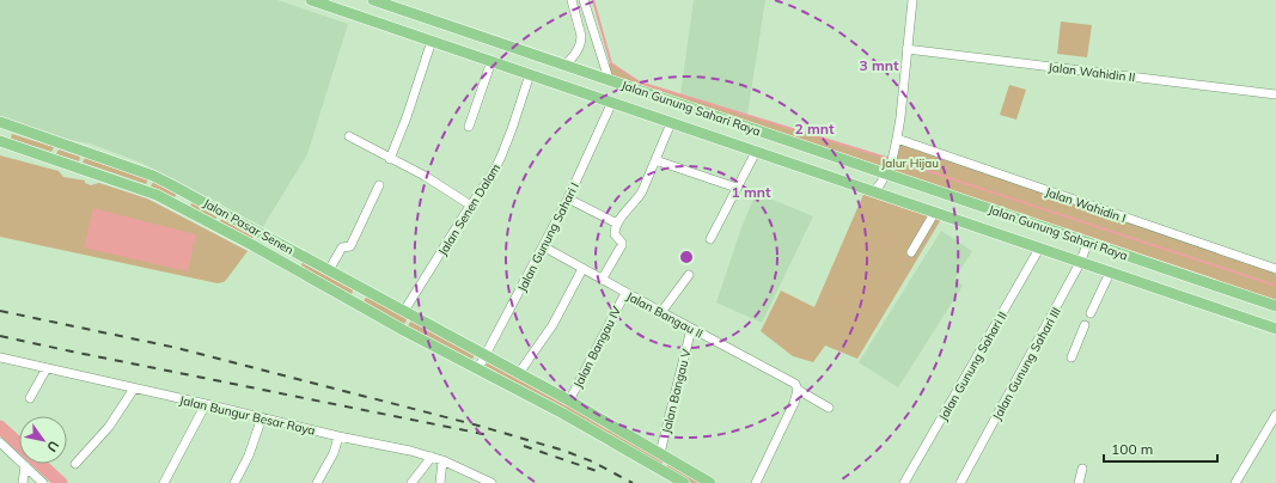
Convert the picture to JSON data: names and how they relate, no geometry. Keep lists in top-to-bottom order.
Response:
{
  "streets": {
    "main road": ["Jalan Gunung Sahari Raya", "Jalan Pasar Senen"],
    "street": [
      "Jalan Wahidin II",
      "Jalan Wahidin I",
      "Jalan Senen Dalam",
      "Jalan Gunung Sahari I",
      "Jalan Bangau II",
      "Jalan Bangau IV",
      "Jalan Gunung Sahari III",
      "Jalan Gunung Sahari II",
      "Jalan Bangau V",
      "Jalan Bungur Besar Raya"
    ]
  },
  "crossings": [
    ["Jalan Gunung Sahari Raya", "Jalan Senen Dalam"],
    ["Jalan Gunung Sahari Raya", "Jalan Gunung Sahari I"],
    ["Jalan Gunung Sahari Raya", "Jalan Gunung Sahari III"],
    ["Jalan Gunung Sahari Raya", "Jalan Gunung Sahari II"],
    ["Jalan Senen Dalam", "Jalan Pasar Senen"],
    ["Jalan Pasar Senen", "Jalan Gunung Sahari I"],
    ["Jalan Gunung Sahari I", "Jalan Bangau II"],
    ["Jalan Bangau II", "Jalan Bangau IV"],
    ["Jalan Bangau II", "Jalan Bangau V"]
  ],
  "parks": ["Jalur Hijau"],
  "scale_bar": "100 m",
  "north": "bottom right",
  "rings": ["3 mnt", "2 mnt", "1 mnt"]
}
